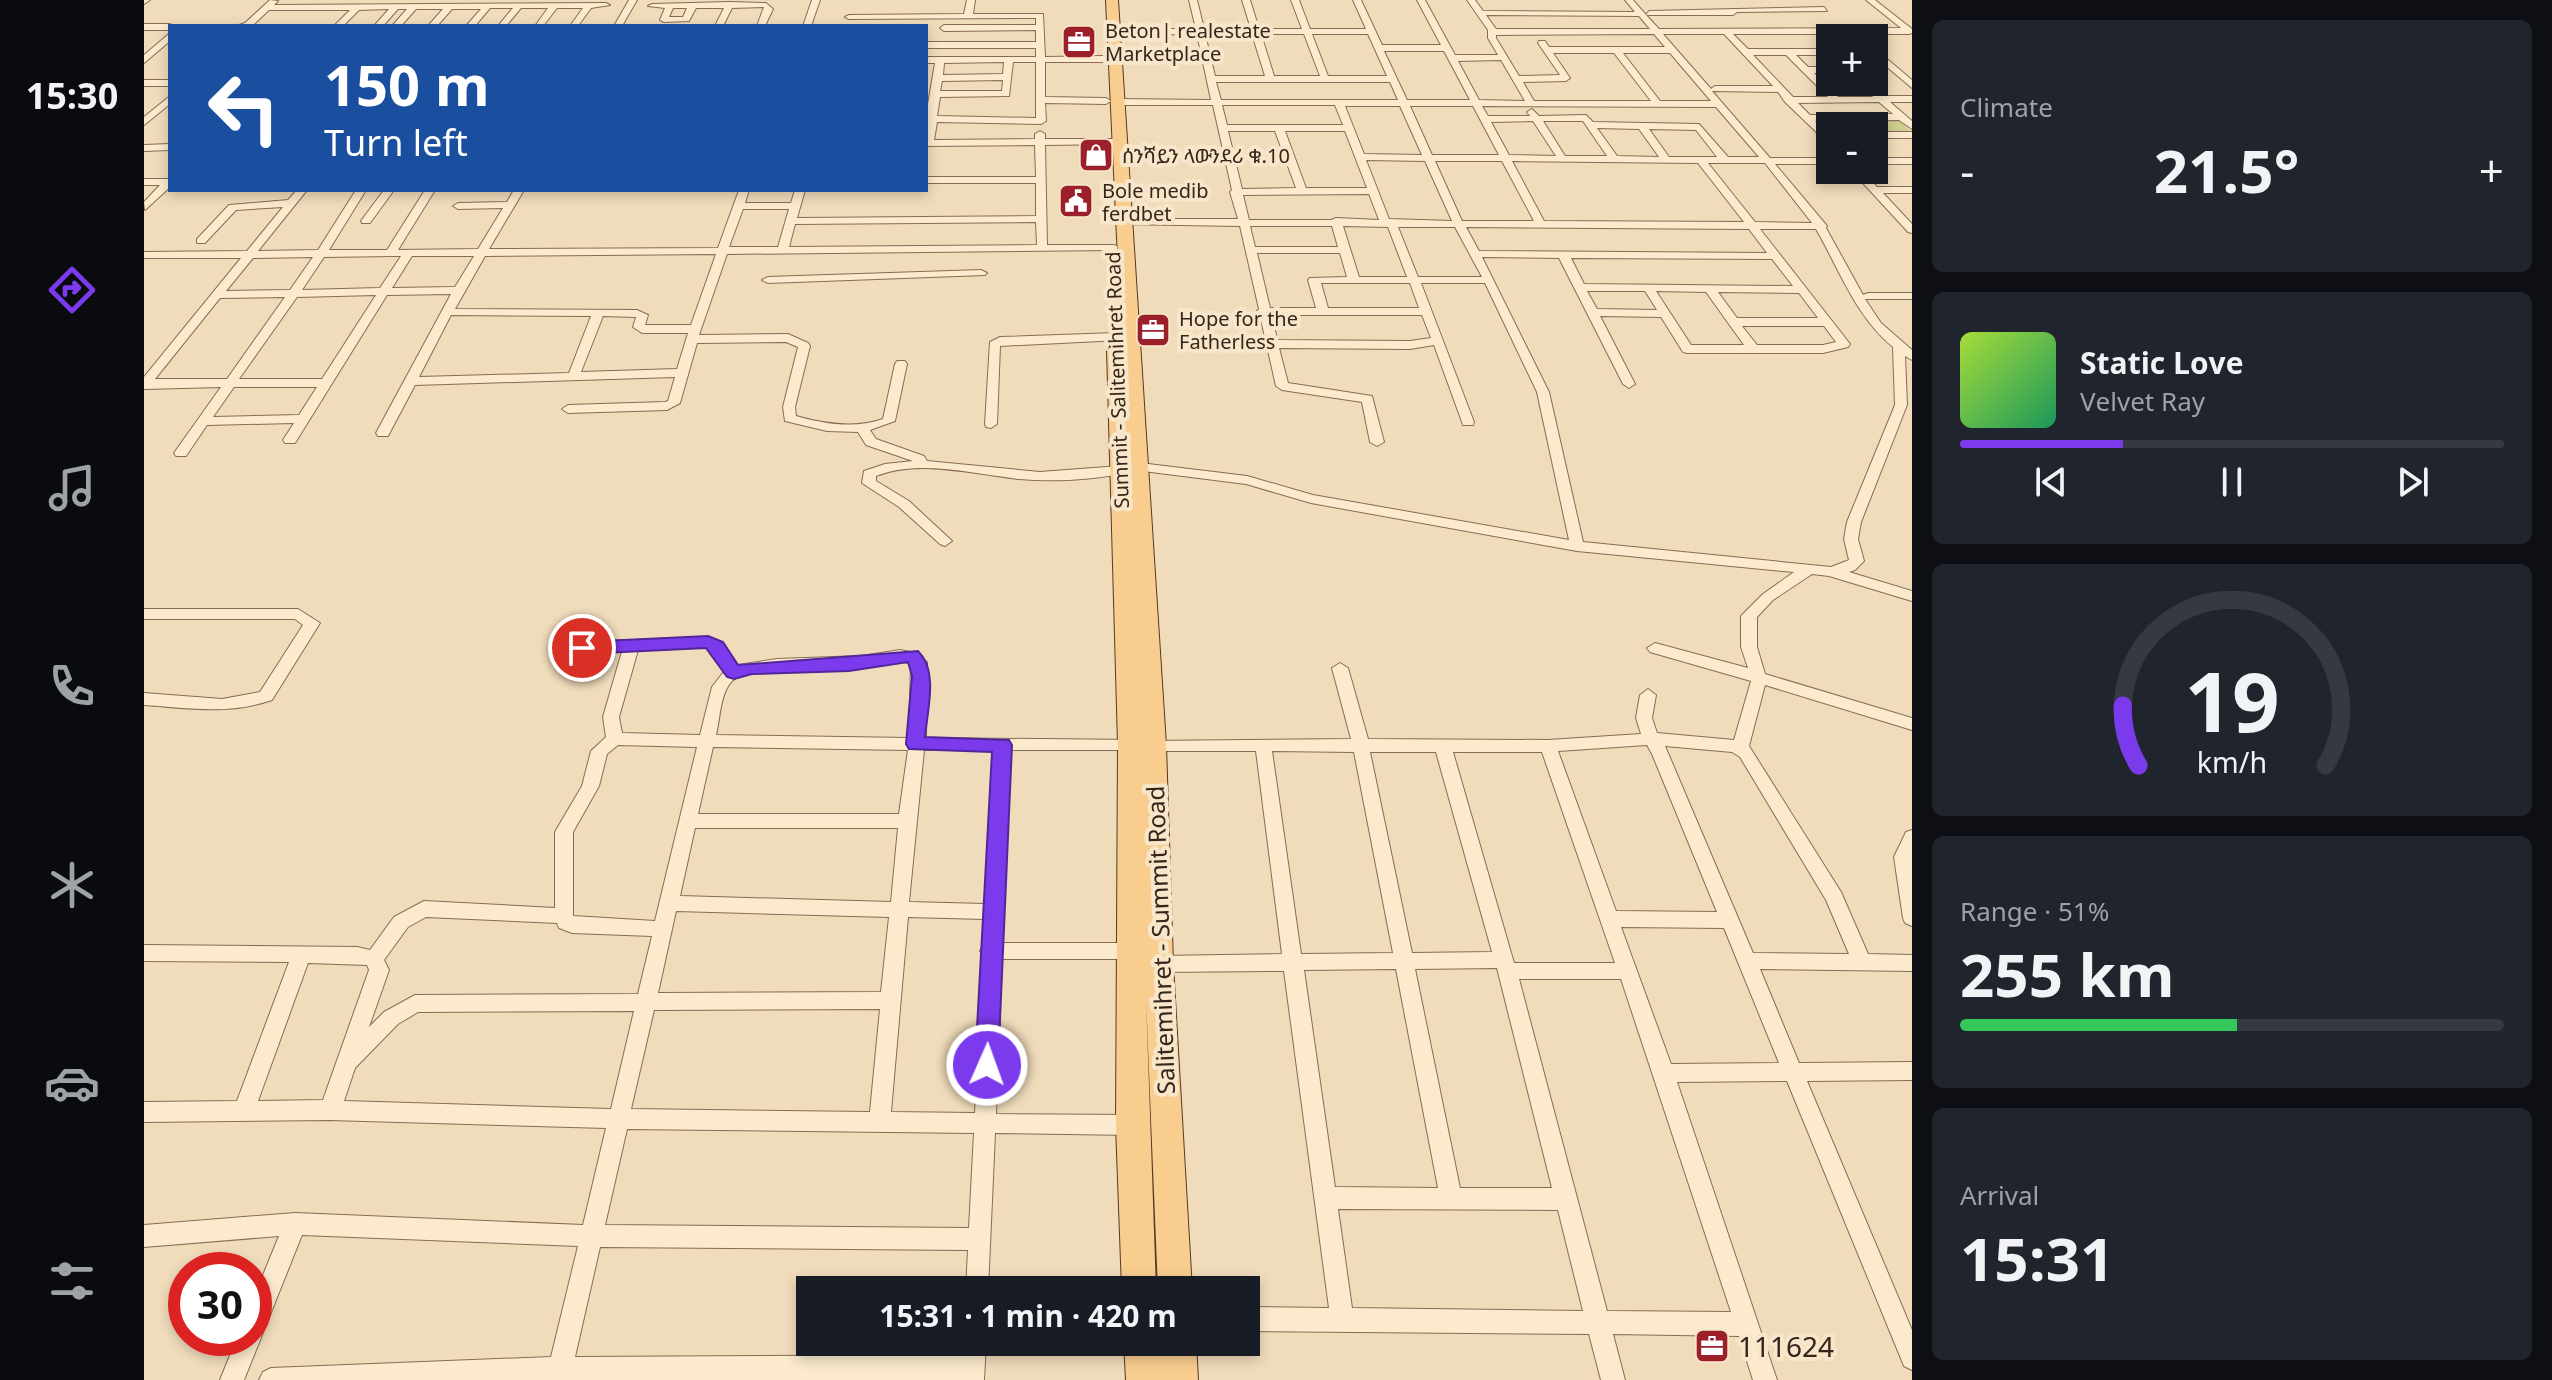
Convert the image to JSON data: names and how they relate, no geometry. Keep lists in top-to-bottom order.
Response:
{
  "streets": {
    "main road": ["Summit - Salitemihret Road", "Salitemihret - Summit Road"]
  },
  "crossings": [
    ["Summit - Salitemihret Road", "Salitemihret - Summit Road"]
  ],
  "places": {
    "office": ["Beton| realestate Marketplace", "Hope for the Fatherless", "111624"],
    "shop": ["ሰንሻይን ላውንደሪ ቁ.10"],
    "public building": ["Bole medib ferdbet"]
  },
  "page": {
    "tabs": "15:30",
    "tile": [
      "Climate",
      ["Range · 51%", "255 km"],
      ["Arrival", "15:31"]
    ],
    "map_buttons": ["+", "−"],
    "turn": ["150 m", "Turn left"],
    "heat": ["−", "21.5°", "+"],
    "song": ["Static Love", "Velvet Ray"],
    "limit": "30",
    "trip": "15:31 · 1 min · 420 m",
    "gauge": ["19", "km/h"]
  }
}
